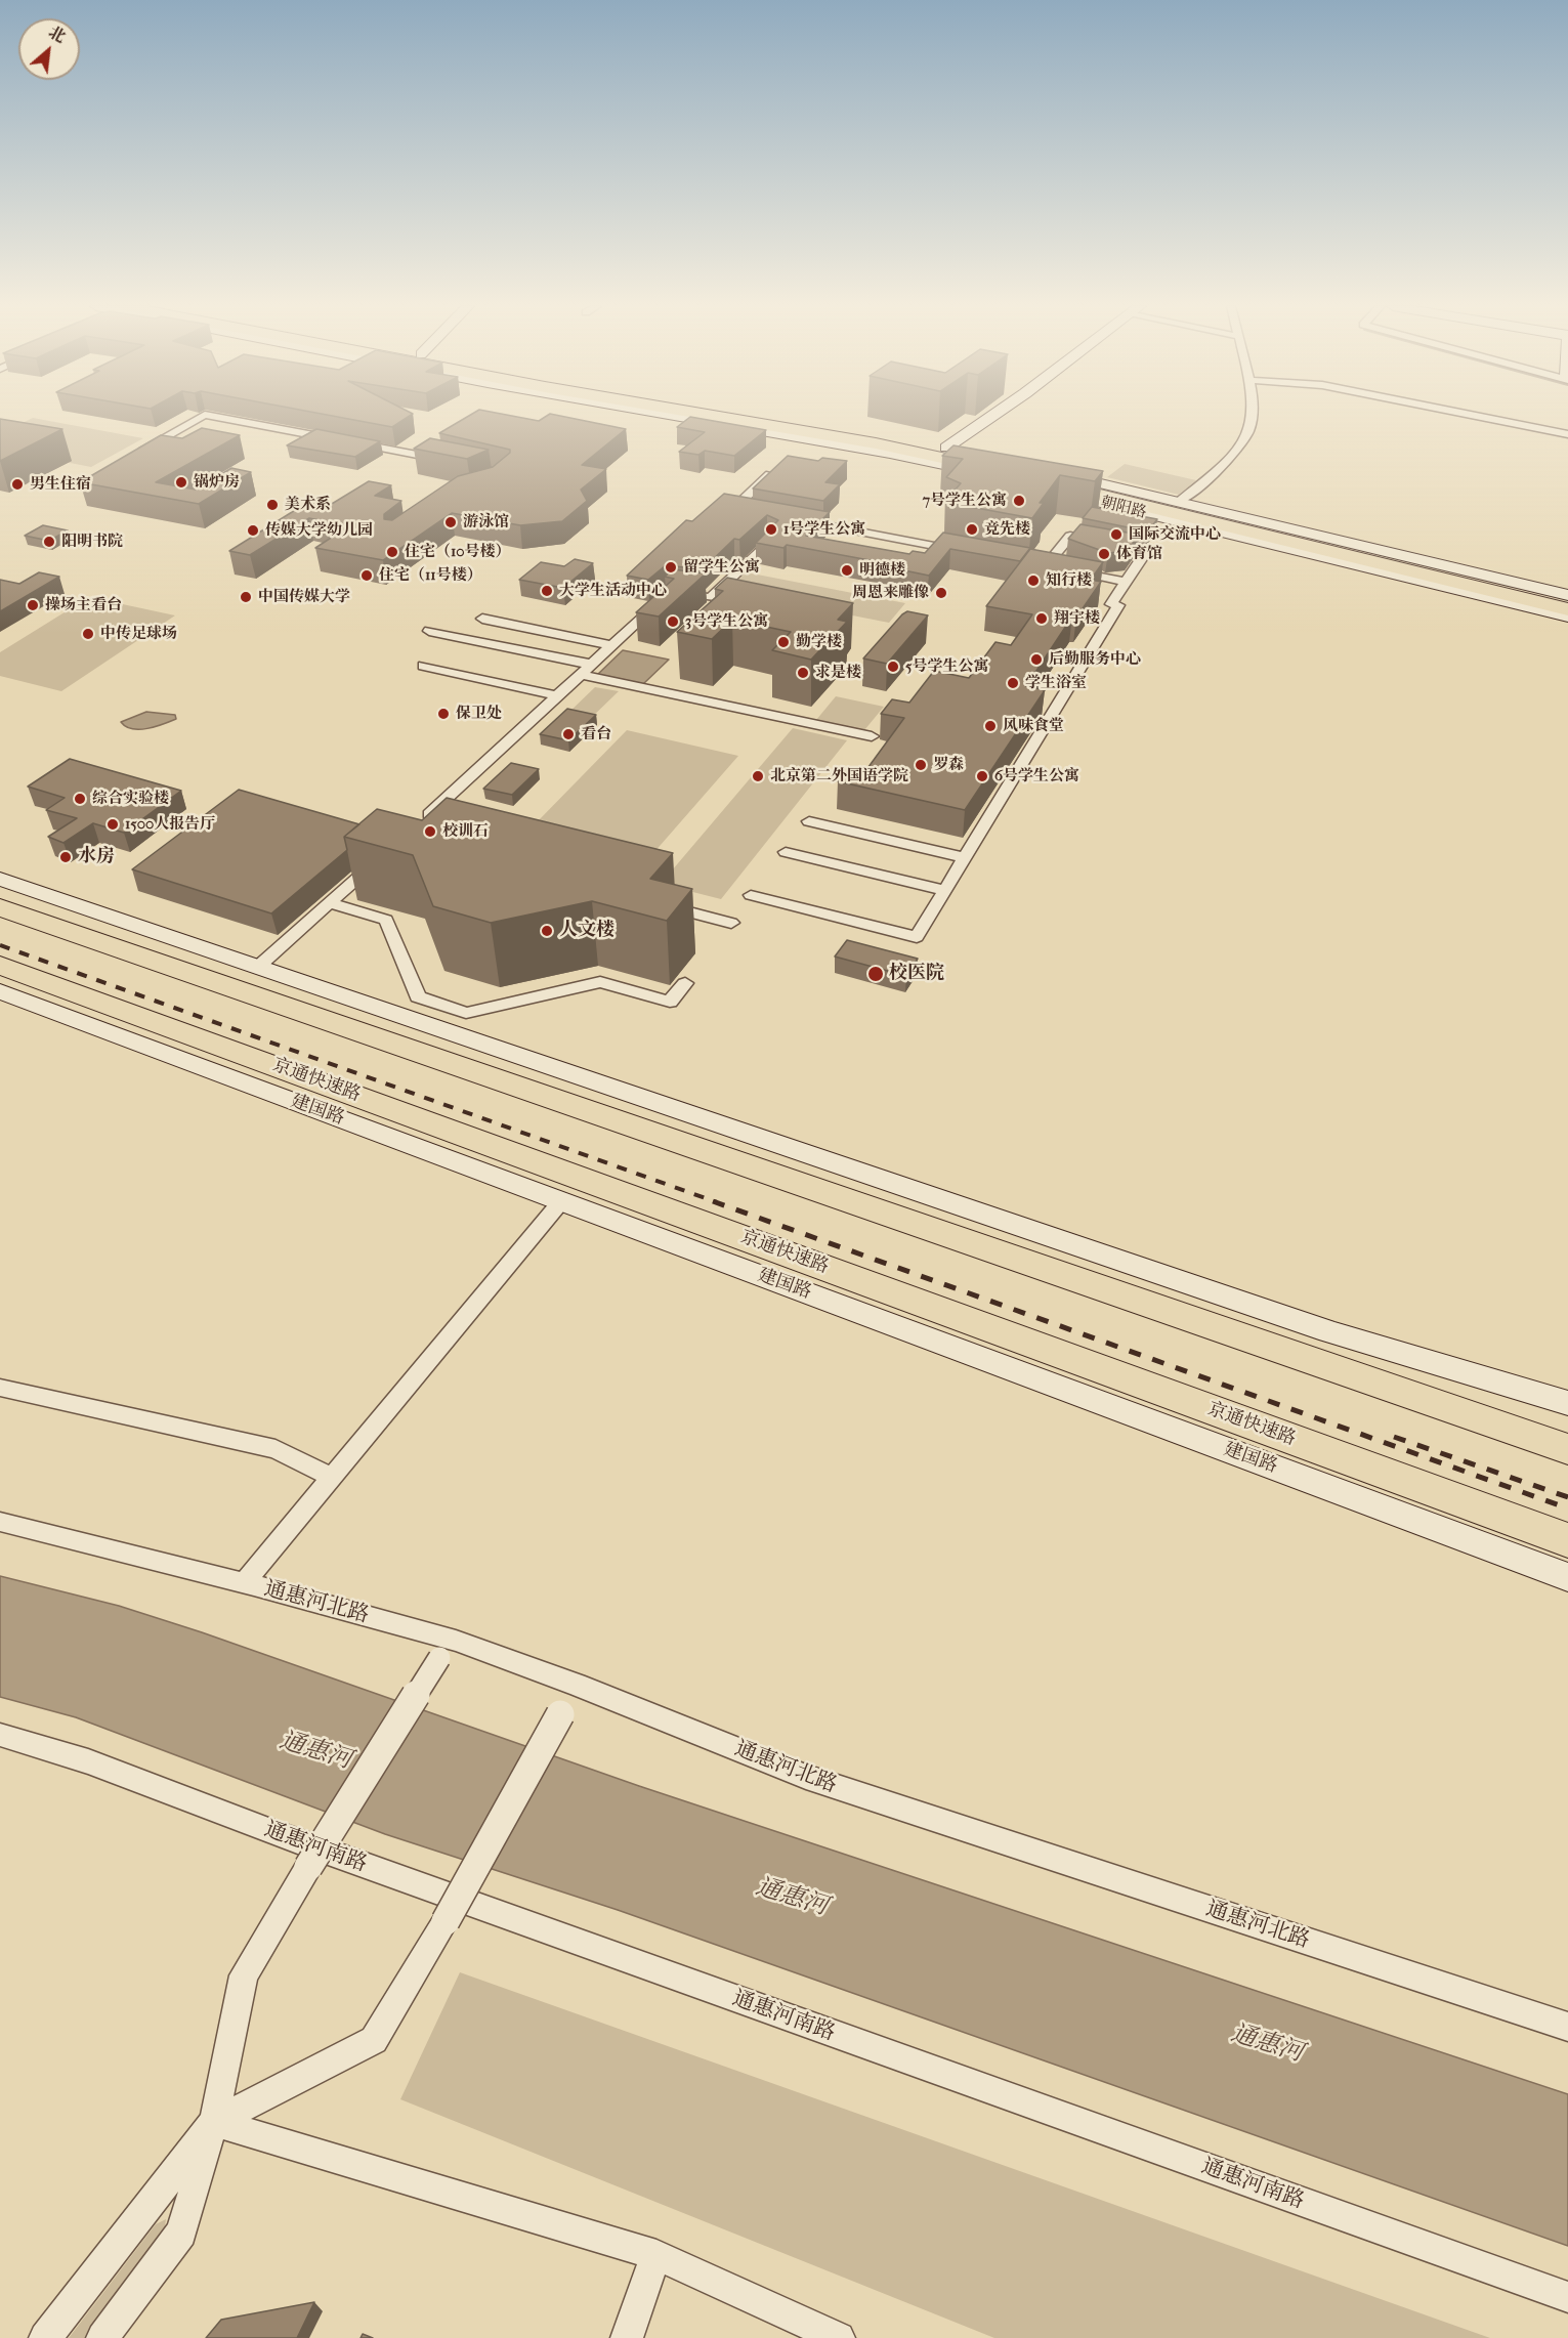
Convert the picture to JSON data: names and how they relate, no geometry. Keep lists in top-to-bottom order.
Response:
{
  "streets": {
    "highway": ["朝阳路", "京通快速路"],
    "street": ["建国路", "通惠河北路", "通惠河南路"]
  },
  "water": ["通惠河"],
  "places": [
    "锅炉房",
    "男生住宿",
    "7号学生公寓",
    "美术系",
    "游泳馆",
    "1号学生公寓",
    "竞先楼",
    "传媒大学幼儿园",
    "国际交流中心",
    "阳明书院",
    "住宅（10号楼）",
    "体育馆",
    "留学生公寓",
    "明德楼",
    "住宅（11号楼）",
    "知行楼",
    "大学生活动中心",
    "周恩来雕像",
    "中国传媒大学",
    "操场主看台",
    "翔宇楼",
    "3号学生公寓",
    "中传足球场",
    "勤学楼",
    "后勤服务中心",
    "5号学生公寓",
    "求是楼",
    "学生浴室",
    "保卫处",
    "风味食堂",
    "看台",
    "罗森",
    "北京第二外国语学院",
    "6号学生公寓",
    "综合实验楼",
    "1500人报告厅",
    "校训石",
    "水房",
    "人文楼",
    "校医院"
  ],
  "north": "top right"
}
